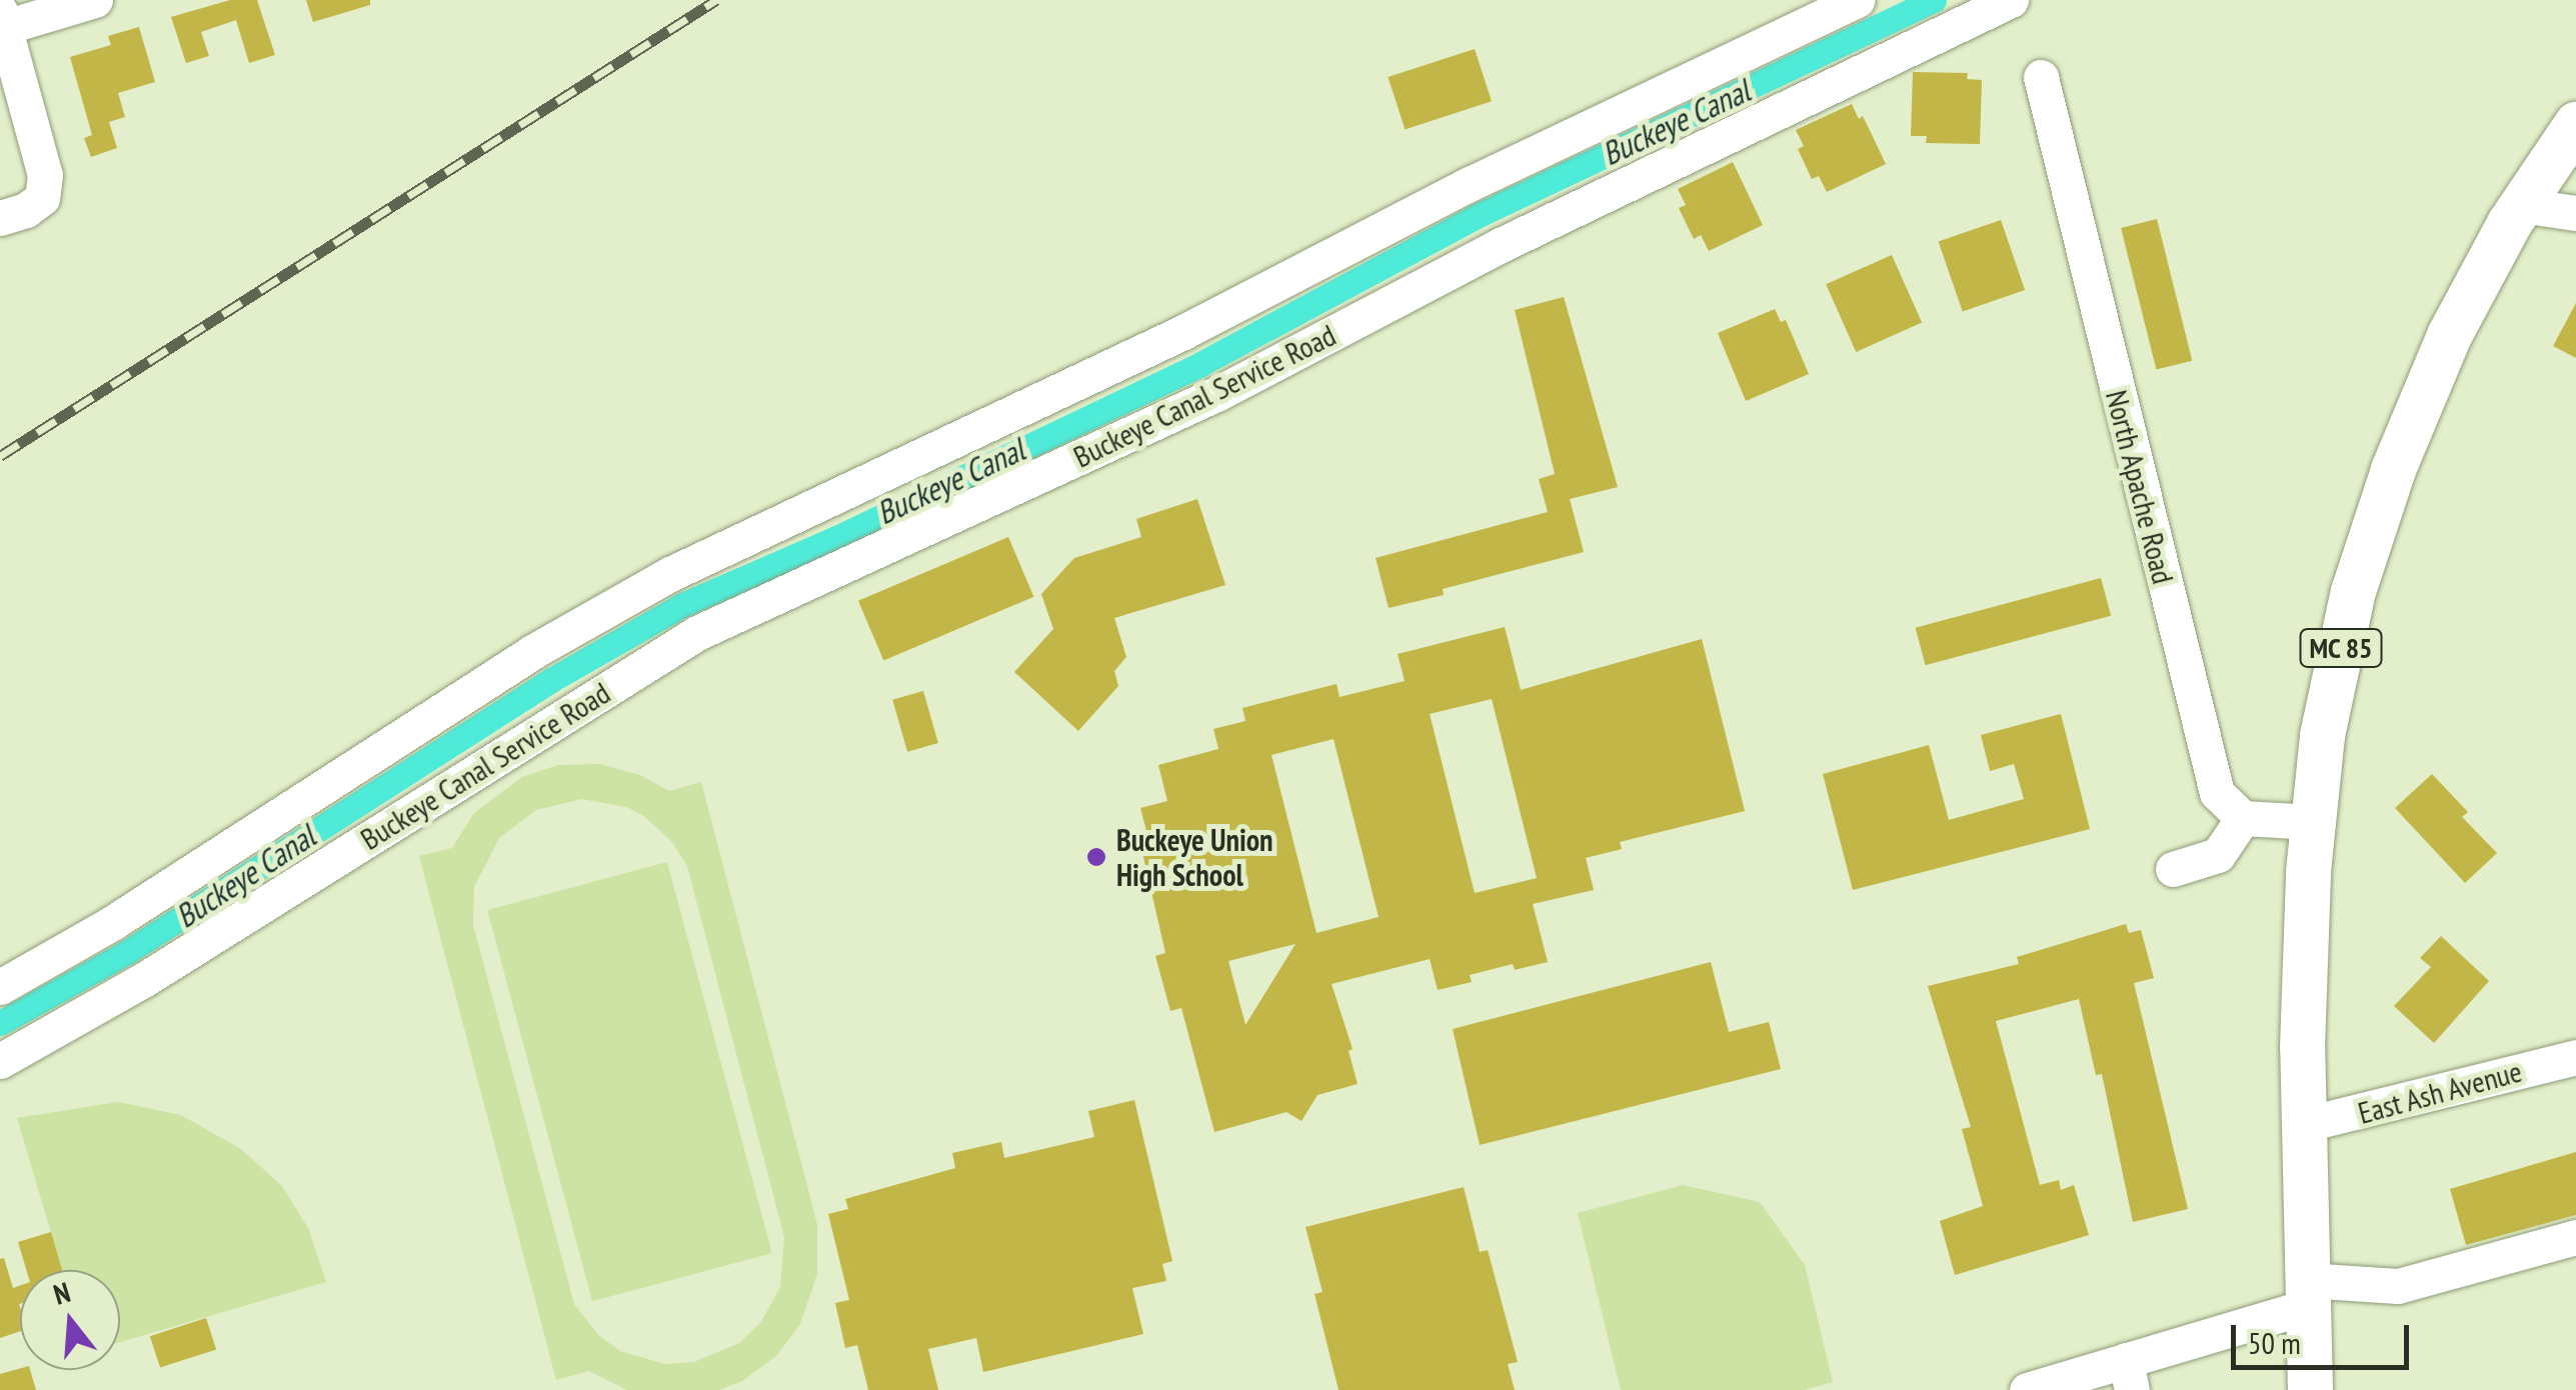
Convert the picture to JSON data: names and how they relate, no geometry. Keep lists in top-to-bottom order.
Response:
{
  "streets": {
    "main road": ["MC 85"],
    "street": ["Buckeye Canal Service Road", "North Apache Road", "East Ash Avenue"]
  },
  "crossings": [
    ["MC 85", "East Ash Avenue"]
  ],
  "water": ["Buckeye Canal"],
  "places": ["Buckeye Union High School"],
  "scale_bar": "50 m",
  "north": "top"
}
